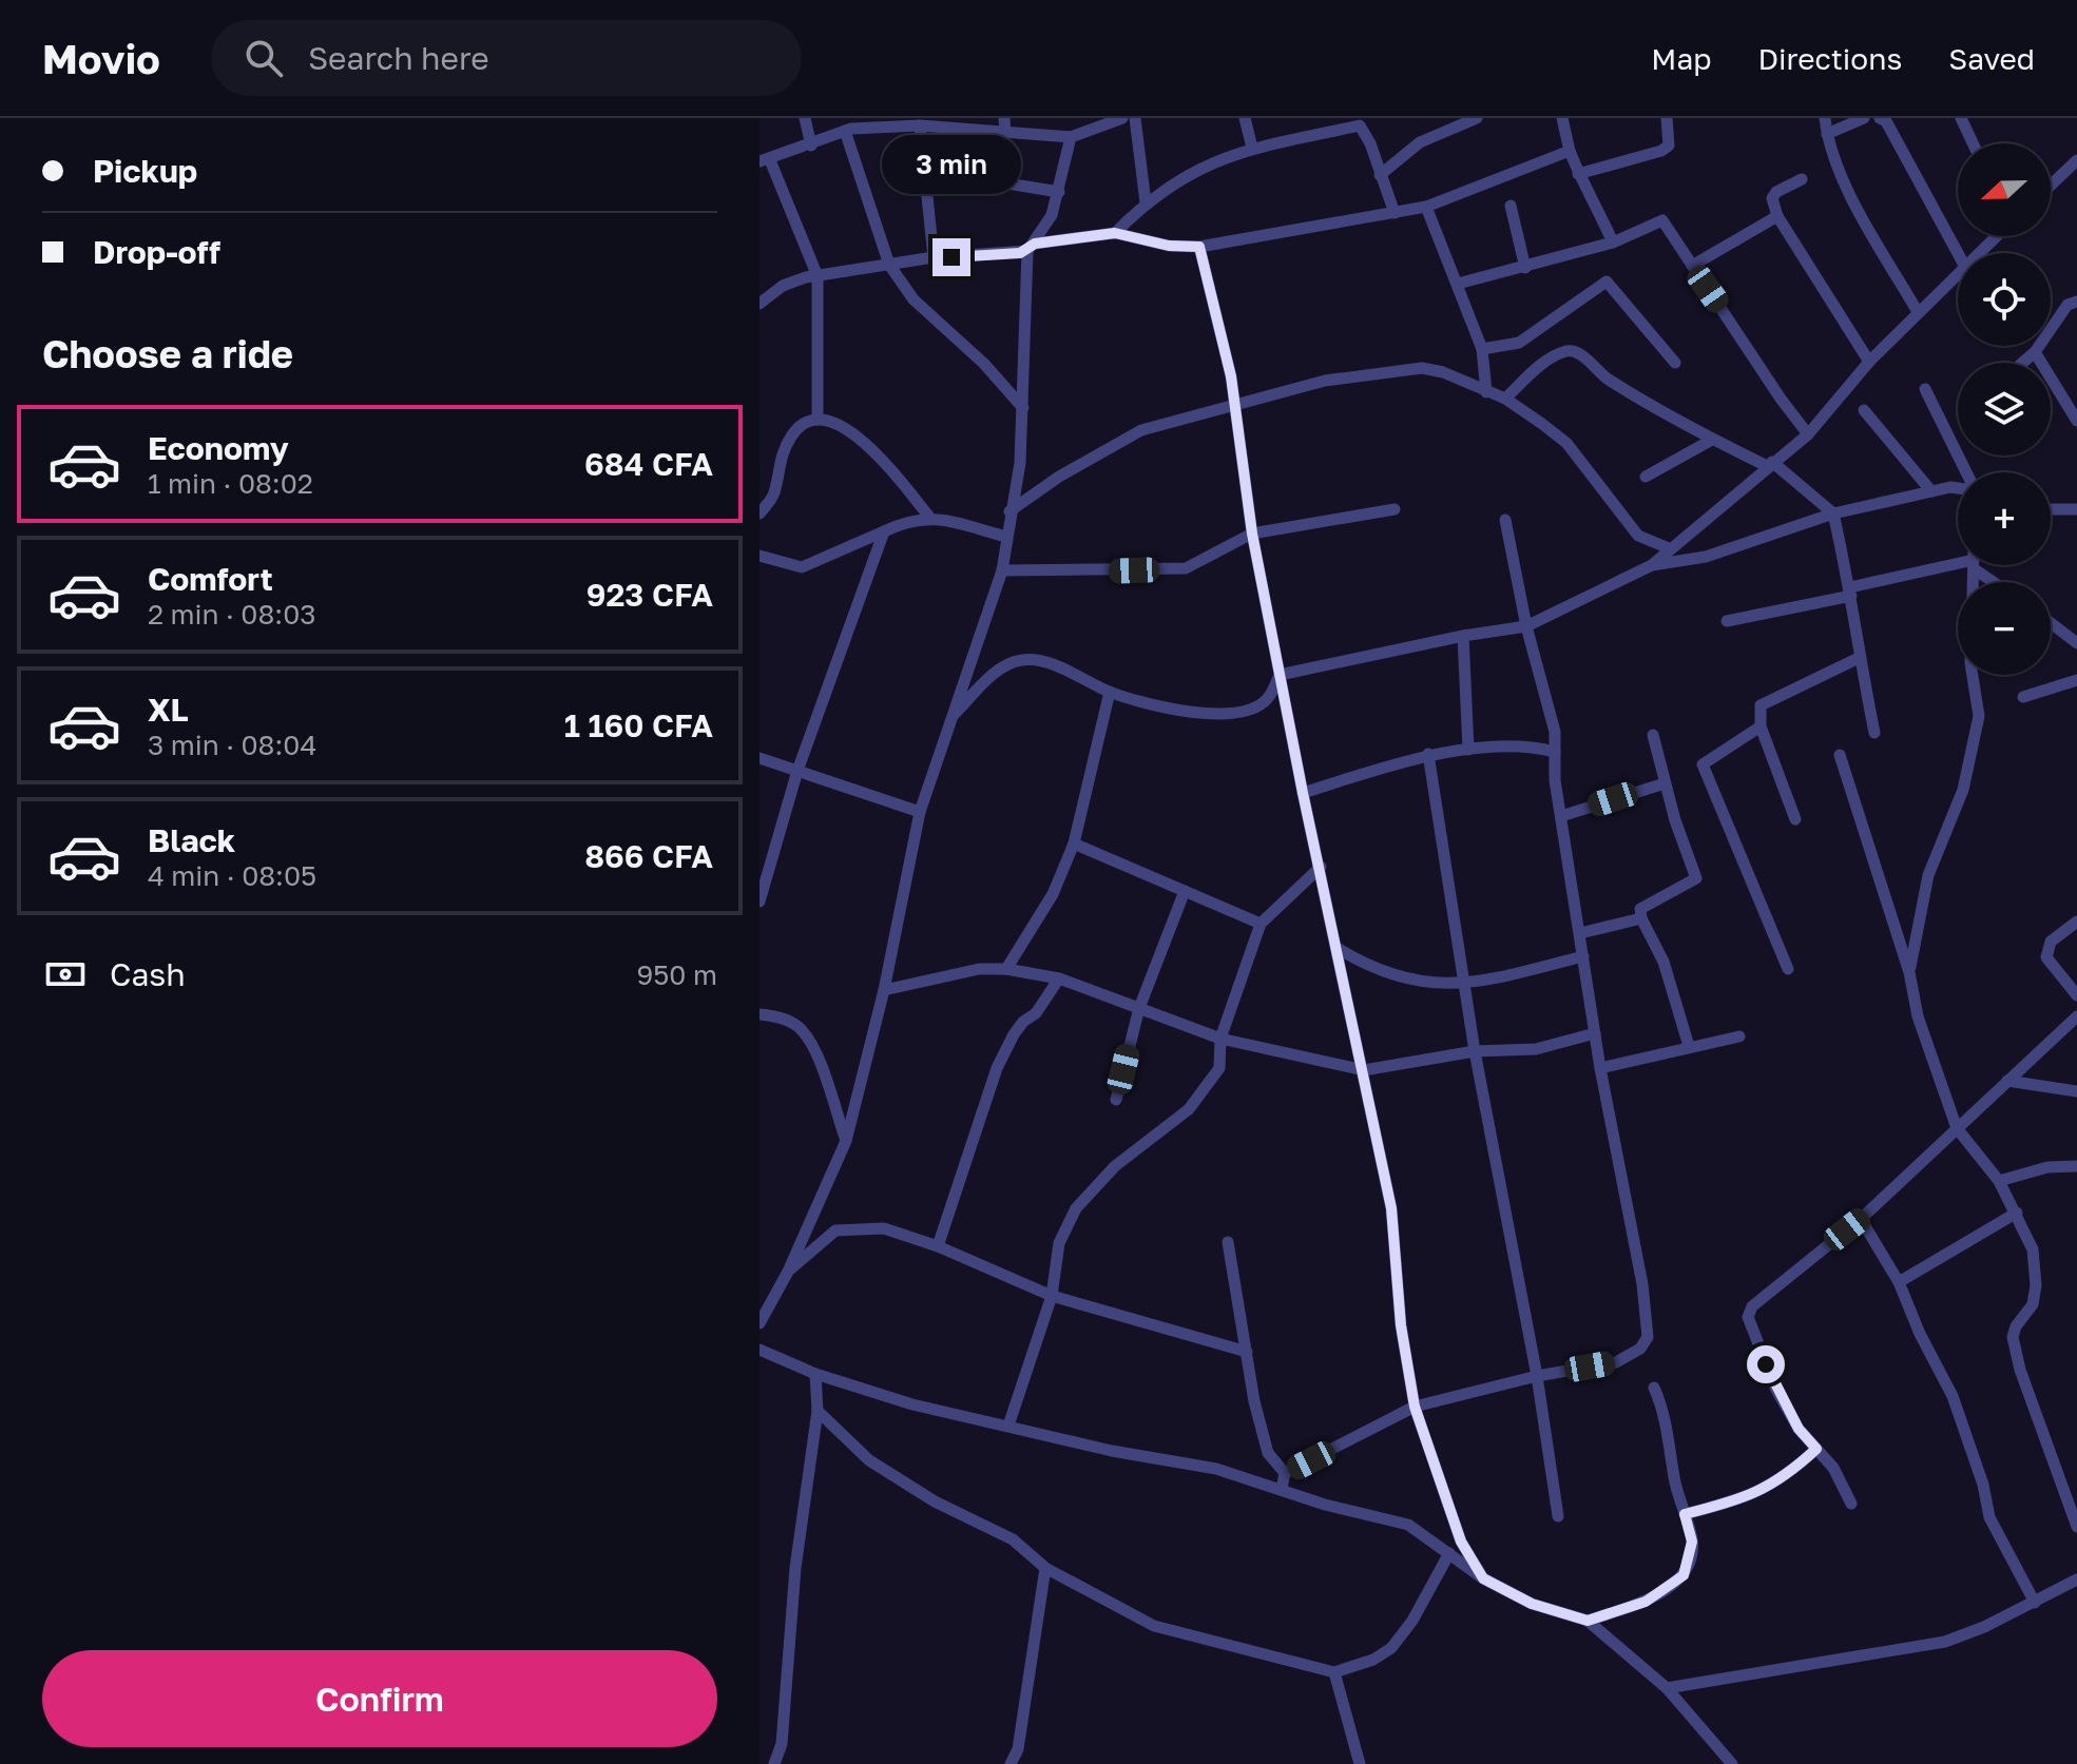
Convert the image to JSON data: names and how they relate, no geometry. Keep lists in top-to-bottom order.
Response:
{
  "north": "left",
  "page": {
    "header": "Movio",
    "search": "Search here",
    "nav": ["Map", "Directions", "Saved"],
    "banner": ["Pickup", "Drop-off"],
    "bubble": "3 min",
    "map_buttons": ["+", "−"],
    "heading": "Choose a ride",
    "list": [
      {
        "name": "Economy",
        "note": "1 min · 08:02",
        "value": "684 CFA"
      },
      {
        "name": "Comfort",
        "note": "2 min · 08:03",
        "value": "923 CFA"
      },
      {
        "name": "XL",
        "note": "3 min · 08:04",
        "value": "1 160 CFA"
      },
      {
        "name": "Black",
        "note": "4 min · 08:05",
        "value": "866 CFA"
      }
    ],
    "pay": ["Cash", "950 m"],
    "buttons": "Confirm"
  }
}
